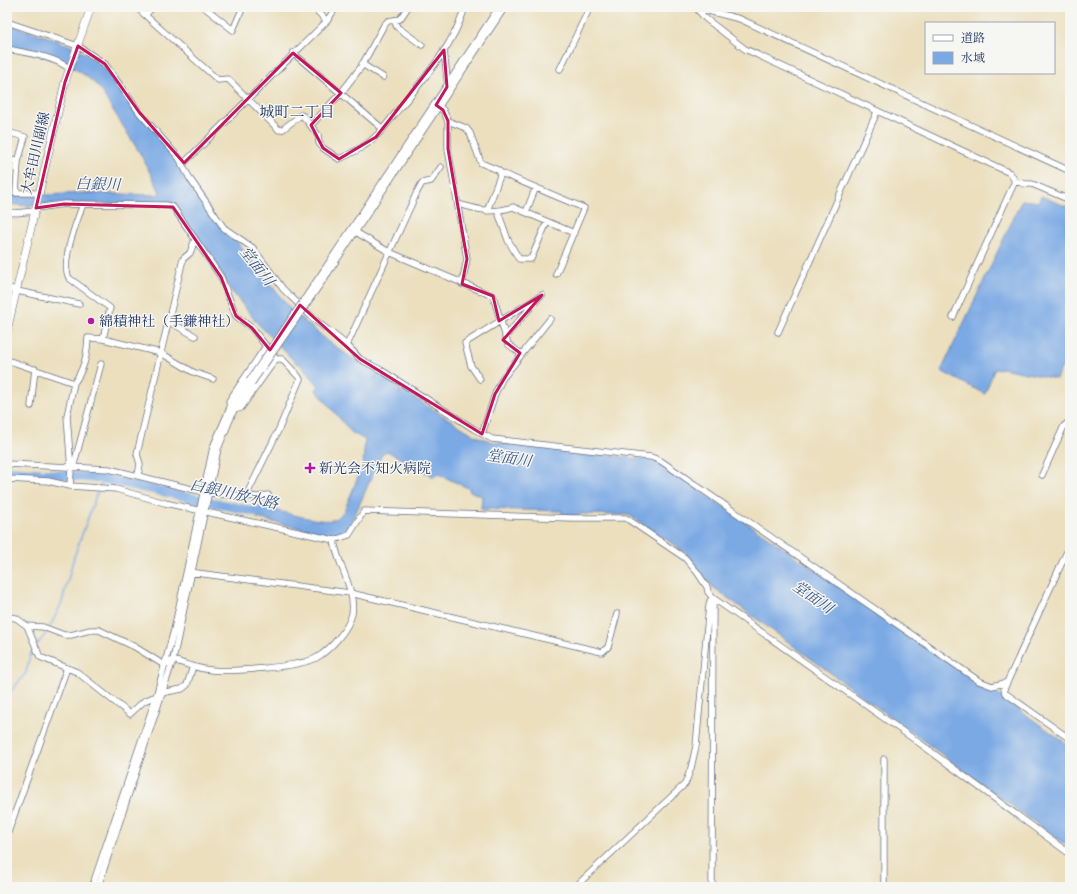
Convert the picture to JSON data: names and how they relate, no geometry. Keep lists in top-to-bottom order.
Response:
{
  "streets": {
    "main road": ["大牟田川副線"]
  },
  "districts": ["城町二丁目"],
  "water": ["白銀川", "堂面川", "白銀川放水路"],
  "places": {
    "other": ["綿積神社（手鎌神社）"],
    "health": ["新光会不知火病院"]
  },
  "legend": ["道路", "水域"]
}
